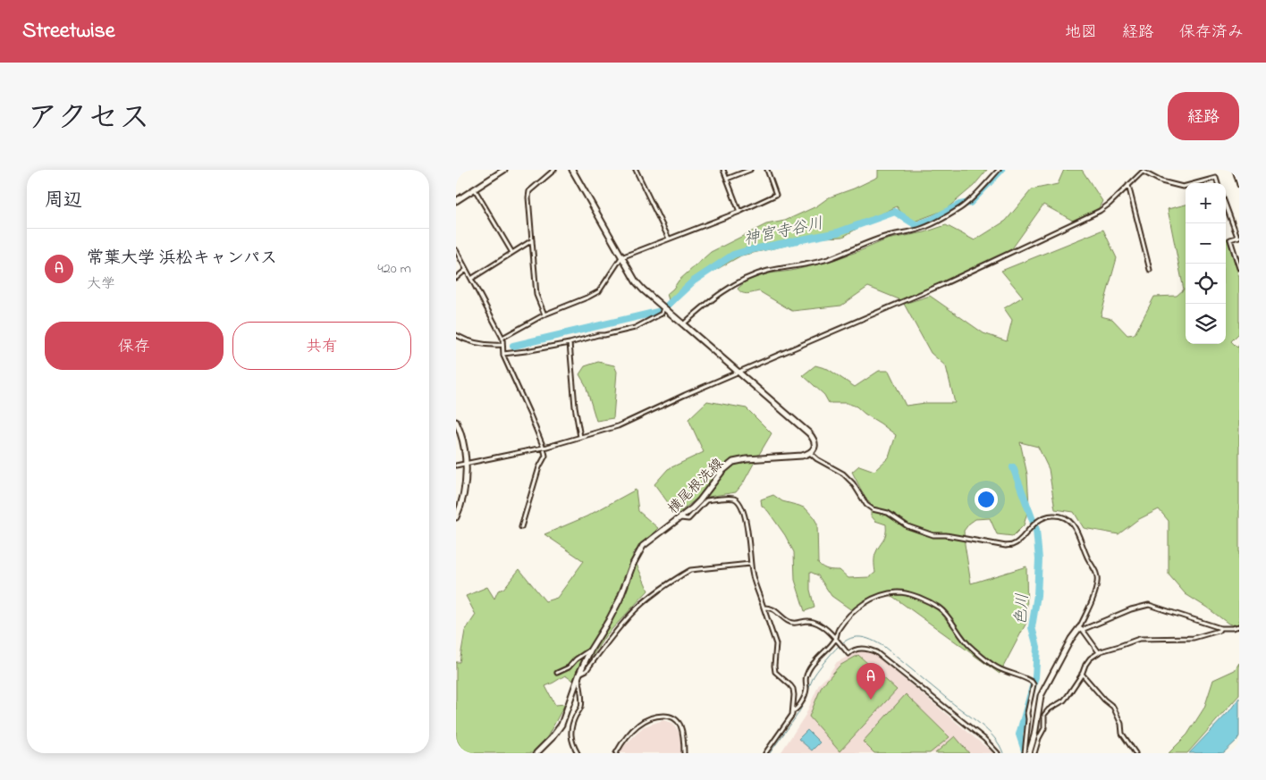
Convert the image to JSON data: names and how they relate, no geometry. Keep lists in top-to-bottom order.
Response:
{
  "streets": {
    "main road": ["横尾根洗線"]
  },
  "water": ["神宮寺谷川", "色川"],
  "page": {
    "header": "Streetwise",
    "nav": ["地図", "経路", "保存済み"],
    "title": "アクセス",
    "buttons": [
      "経路",
      ["保存", "共有"]
    ],
    "heading": "周辺",
    "map_buttons": ["+", "−"],
    "list": [
      {
        "mark": "A",
        "name": "常葉大学 浜松キャンパス",
        "note": "大学",
        "value": "420 m"
      }
    ],
    "pins": "A"
  }
}
